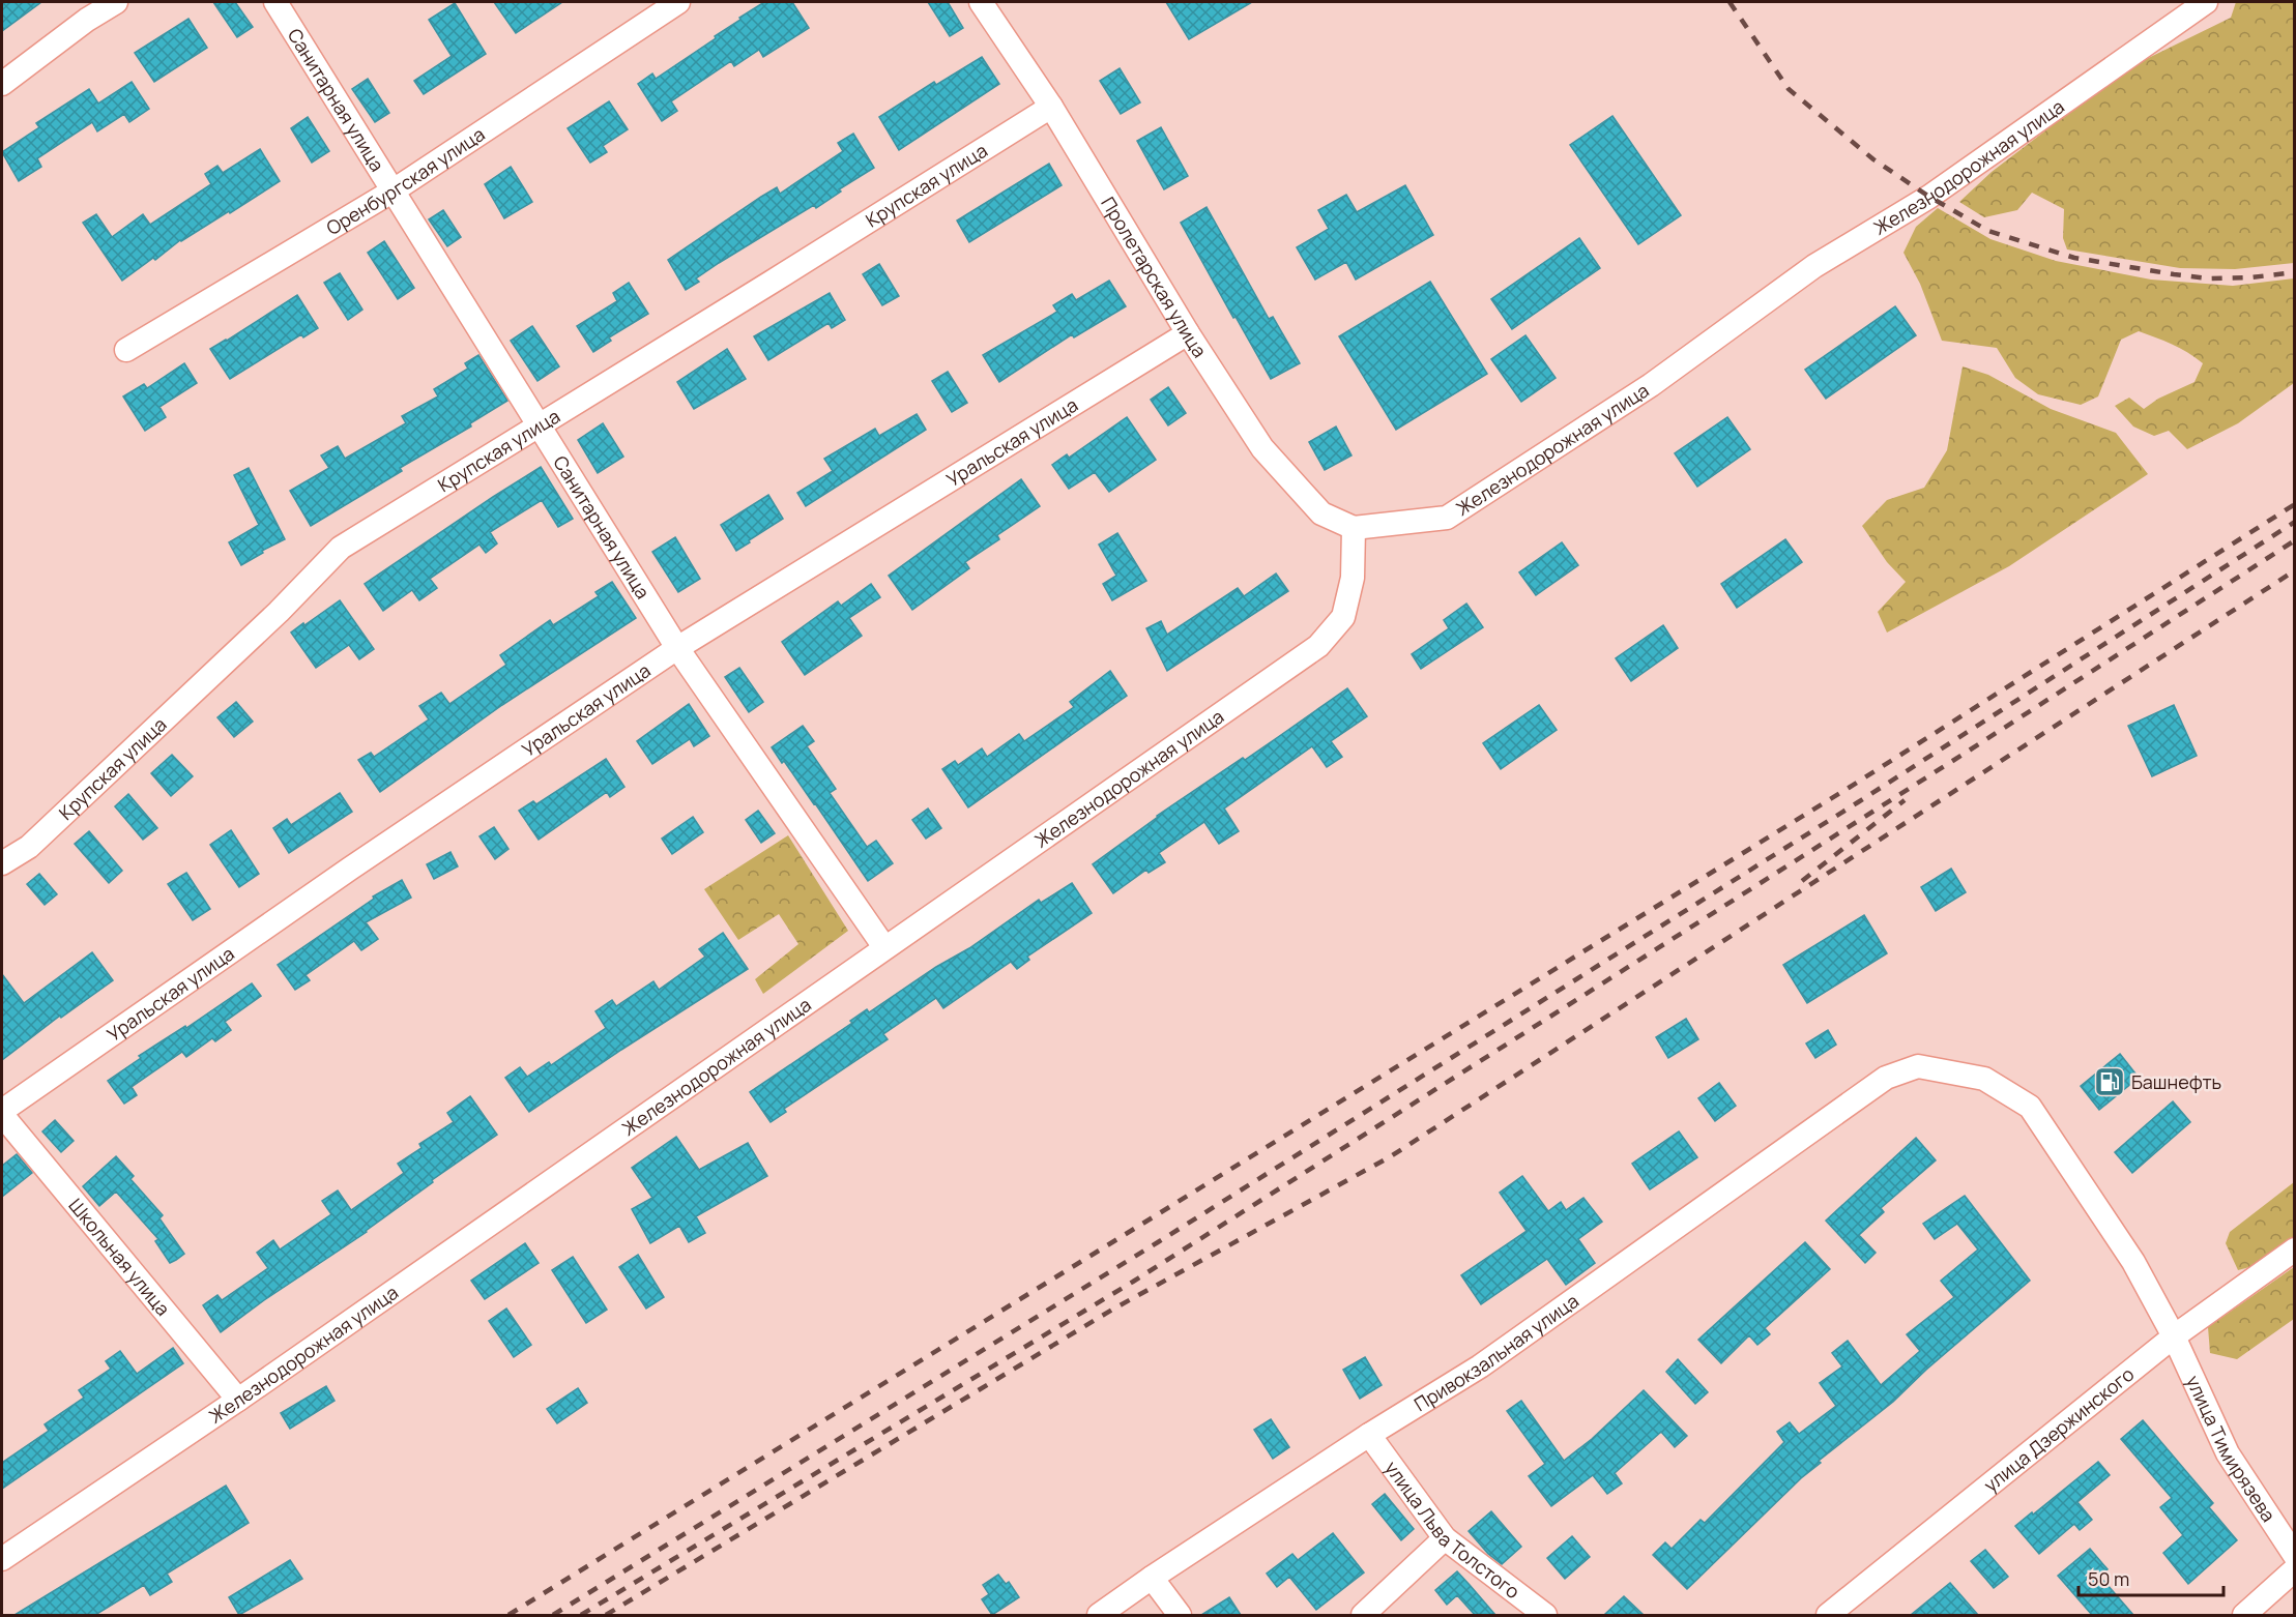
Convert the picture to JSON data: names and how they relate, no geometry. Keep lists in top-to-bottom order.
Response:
{
  "streets": {
    "street": [
      "Санитарная улица",
      "Железнодорожная улица",
      "Оренбургская улица",
      "Крупская улица",
      "Пролетарская улица",
      "Уральская улица",
      "Школьная улица",
      "Привокзальная улица",
      "улица Дзержинского",
      "улица Тимирязева",
      "улица Льва Толстого"
    ]
  },
  "crossings": [
    ["Санитарная улица", "Железнодорожная улица"],
    ["Санитарная улица", "Оренбургская улица"],
    ["Санитарная улица", "Крупская улица"],
    ["Санитарная улица", "Уральская улица"],
    ["Железнодорожная улица", "Пролетарская улица"],
    ["Железнодорожная улица", "Школьная улица"],
    ["Крупская улица", "Пролетарская улица"],
    ["Пролетарская улица", "Уральская улица"],
    ["Уральская улица", "Школьная улица"],
    ["Привокзальная улица", "улица Дзержинского"],
    ["Привокзальная улица", "улица Тимирязева"],
    ["Привокзальная улица", "улица Льва Толстого"],
    ["улица Дзержинского", "улица Тимирязева"]
  ],
  "places": {
    "fuel station": ["Башнефть"]
  },
  "scale_bar": "50 m"
}
